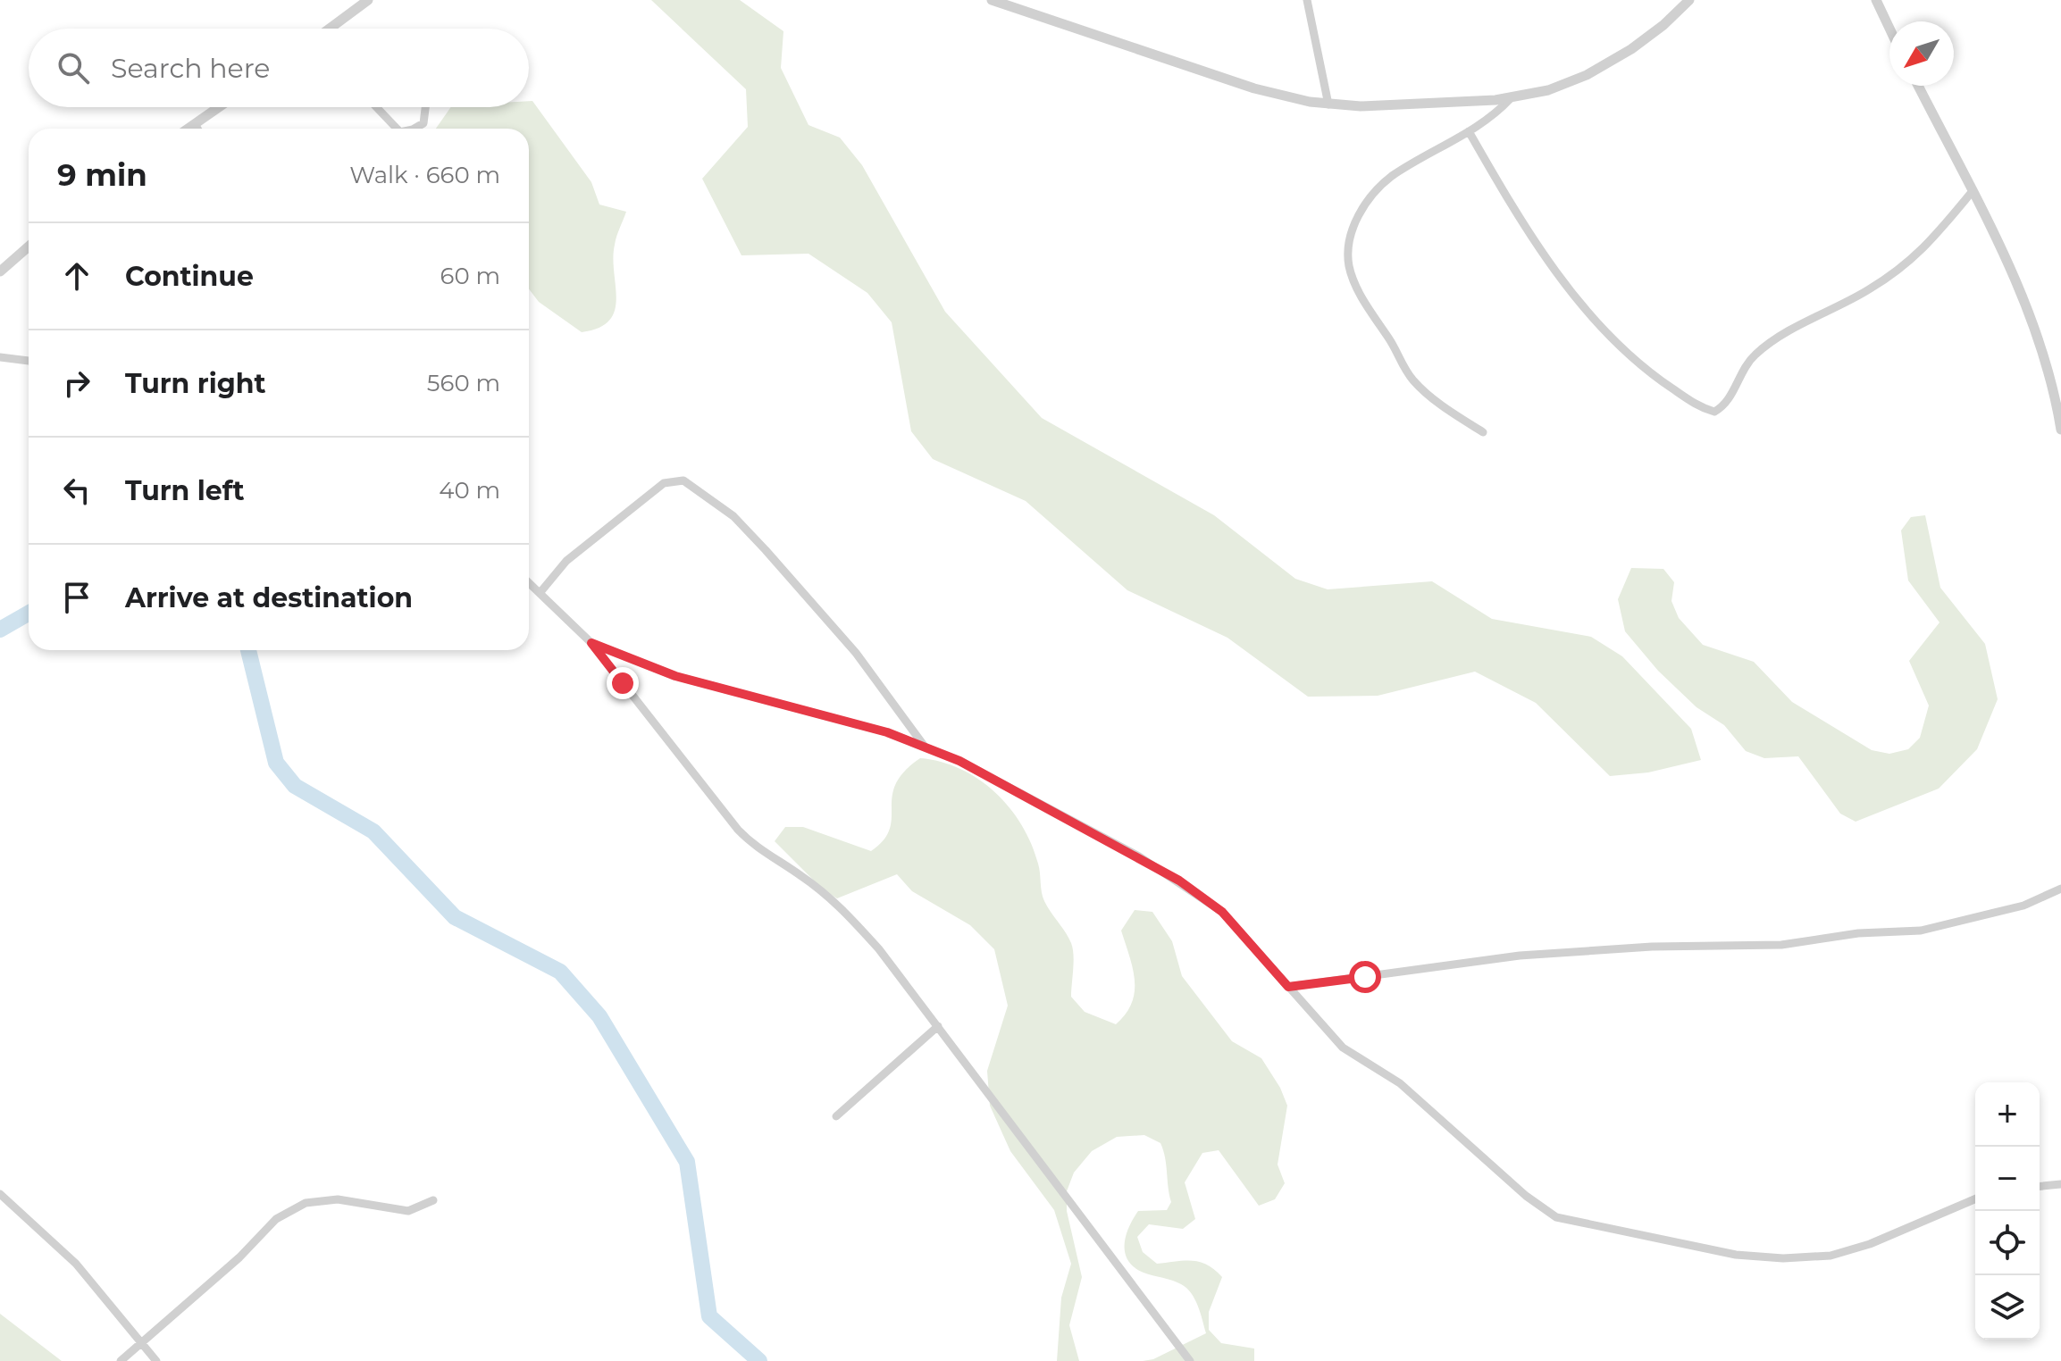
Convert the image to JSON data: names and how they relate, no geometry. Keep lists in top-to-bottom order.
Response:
{
  "north": "bottom left",
  "page": {
    "search": "Search here",
    "heading": ["9 min", "Walk · 660 m"],
    "list": [
      ["Continue", "60 m"],
      ["Turn right", "560 m"],
      ["Turn left", "40 m"],
      "Arrive at destination"
    ],
    "map_buttons": ["+", "−"]
  }
}
